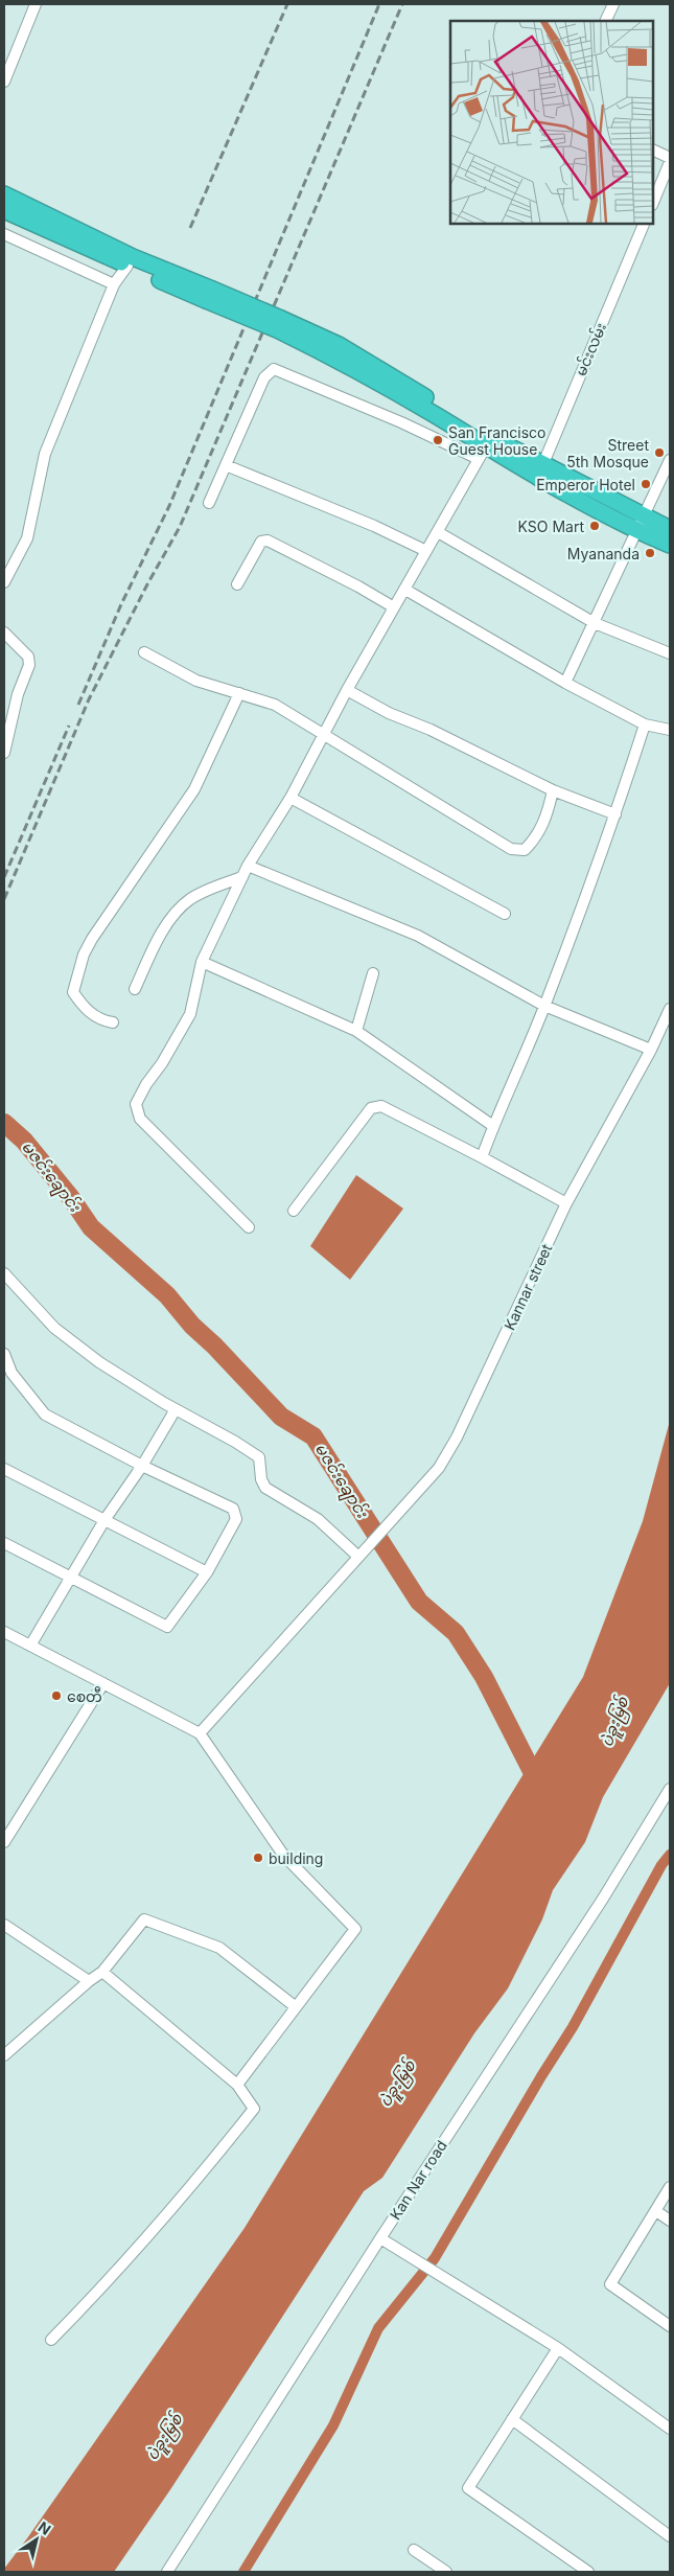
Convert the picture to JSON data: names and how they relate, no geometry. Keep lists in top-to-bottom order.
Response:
{
  "streets": {
    "street": ["မင်းလမ်း", "Kannar street", "Kan Nar road"]
  },
  "water": ["မဇင်းချောင်း", "ပဲခူးမြစ်"],
  "places": [
    "San Francisco Guest House",
    "Street 5th Mosque",
    "Emperor Hotel",
    "KSO Mart",
    "Myananda",
    "စေတီ",
    "building"
  ],
  "north": "top right"
}
